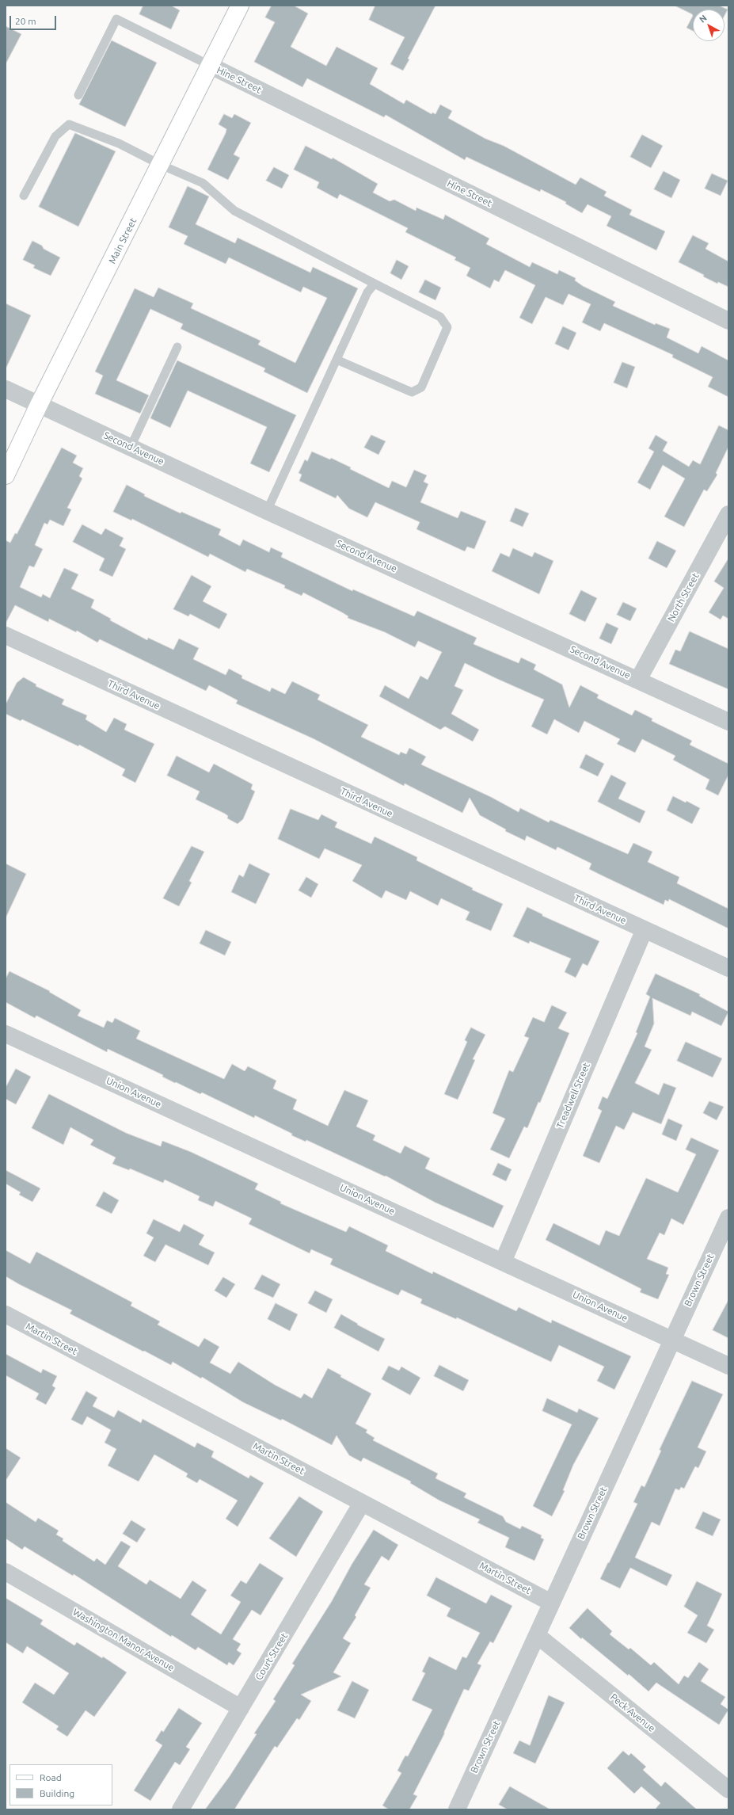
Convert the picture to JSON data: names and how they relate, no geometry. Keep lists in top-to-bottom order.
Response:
{
  "streets": {
    "street": [
      "Hine Street",
      "Main Street",
      "Second Avenue",
      "North Street",
      "Third Avenue",
      "Union Avenue",
      "Treadwell Street",
      "Brown Street",
      "Martin Street",
      "Washington Manor Avenue",
      "Court Street",
      "Peck Avenue"
    ]
  },
  "crossings": [
    ["Hine Street", "Main Street"],
    ["Main Street", "Second Avenue"],
    ["Second Avenue", "North Street"],
    ["Third Avenue", "Treadwell Street"],
    ["Union Avenue", "Treadwell Street"],
    ["Union Avenue", "Brown Street"],
    ["Brown Street", "Martin Street"],
    ["Brown Street", "Peck Avenue"],
    ["Martin Street", "Court Street"],
    ["Washington Manor Avenue", "Court Street"]
  ],
  "legend": ["Road", "Building"],
  "scale_bar": "20 m",
  "north": "top left"
}
